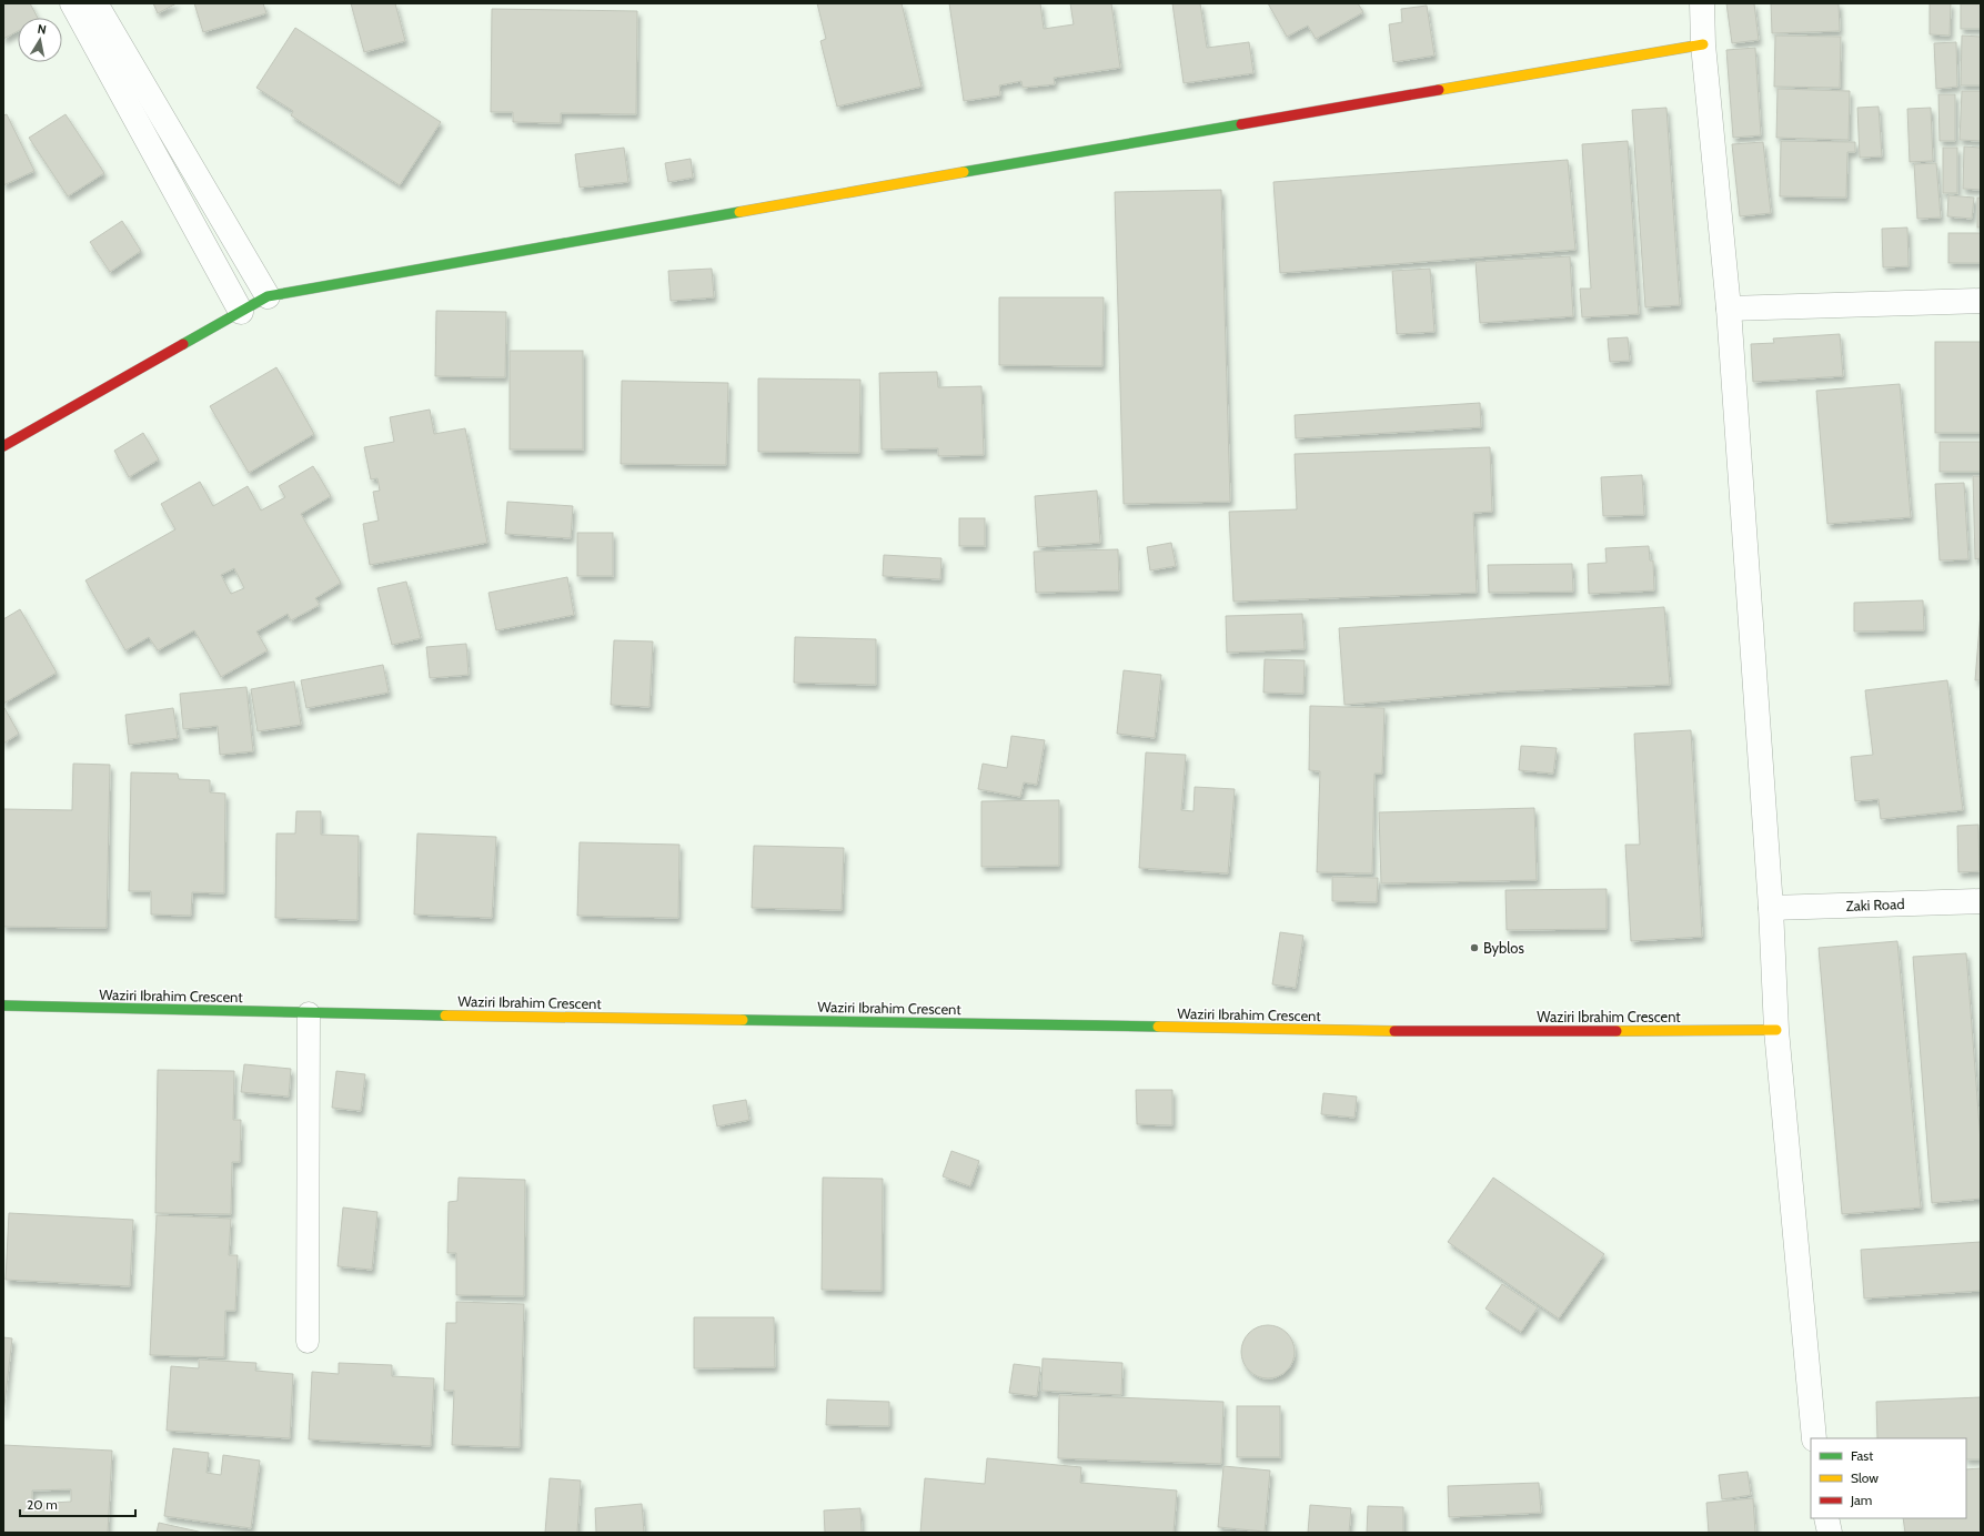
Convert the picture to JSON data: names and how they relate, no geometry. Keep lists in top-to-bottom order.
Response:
{
  "streets": {
    "street": ["Zaki Road", "Waziri Ibrahim Crescent"]
  },
  "places": ["Byblos"],
  "legend": ["Fast", "Slow", "Jam"],
  "scale_bar": "20 m",
  "north": "top"
}
